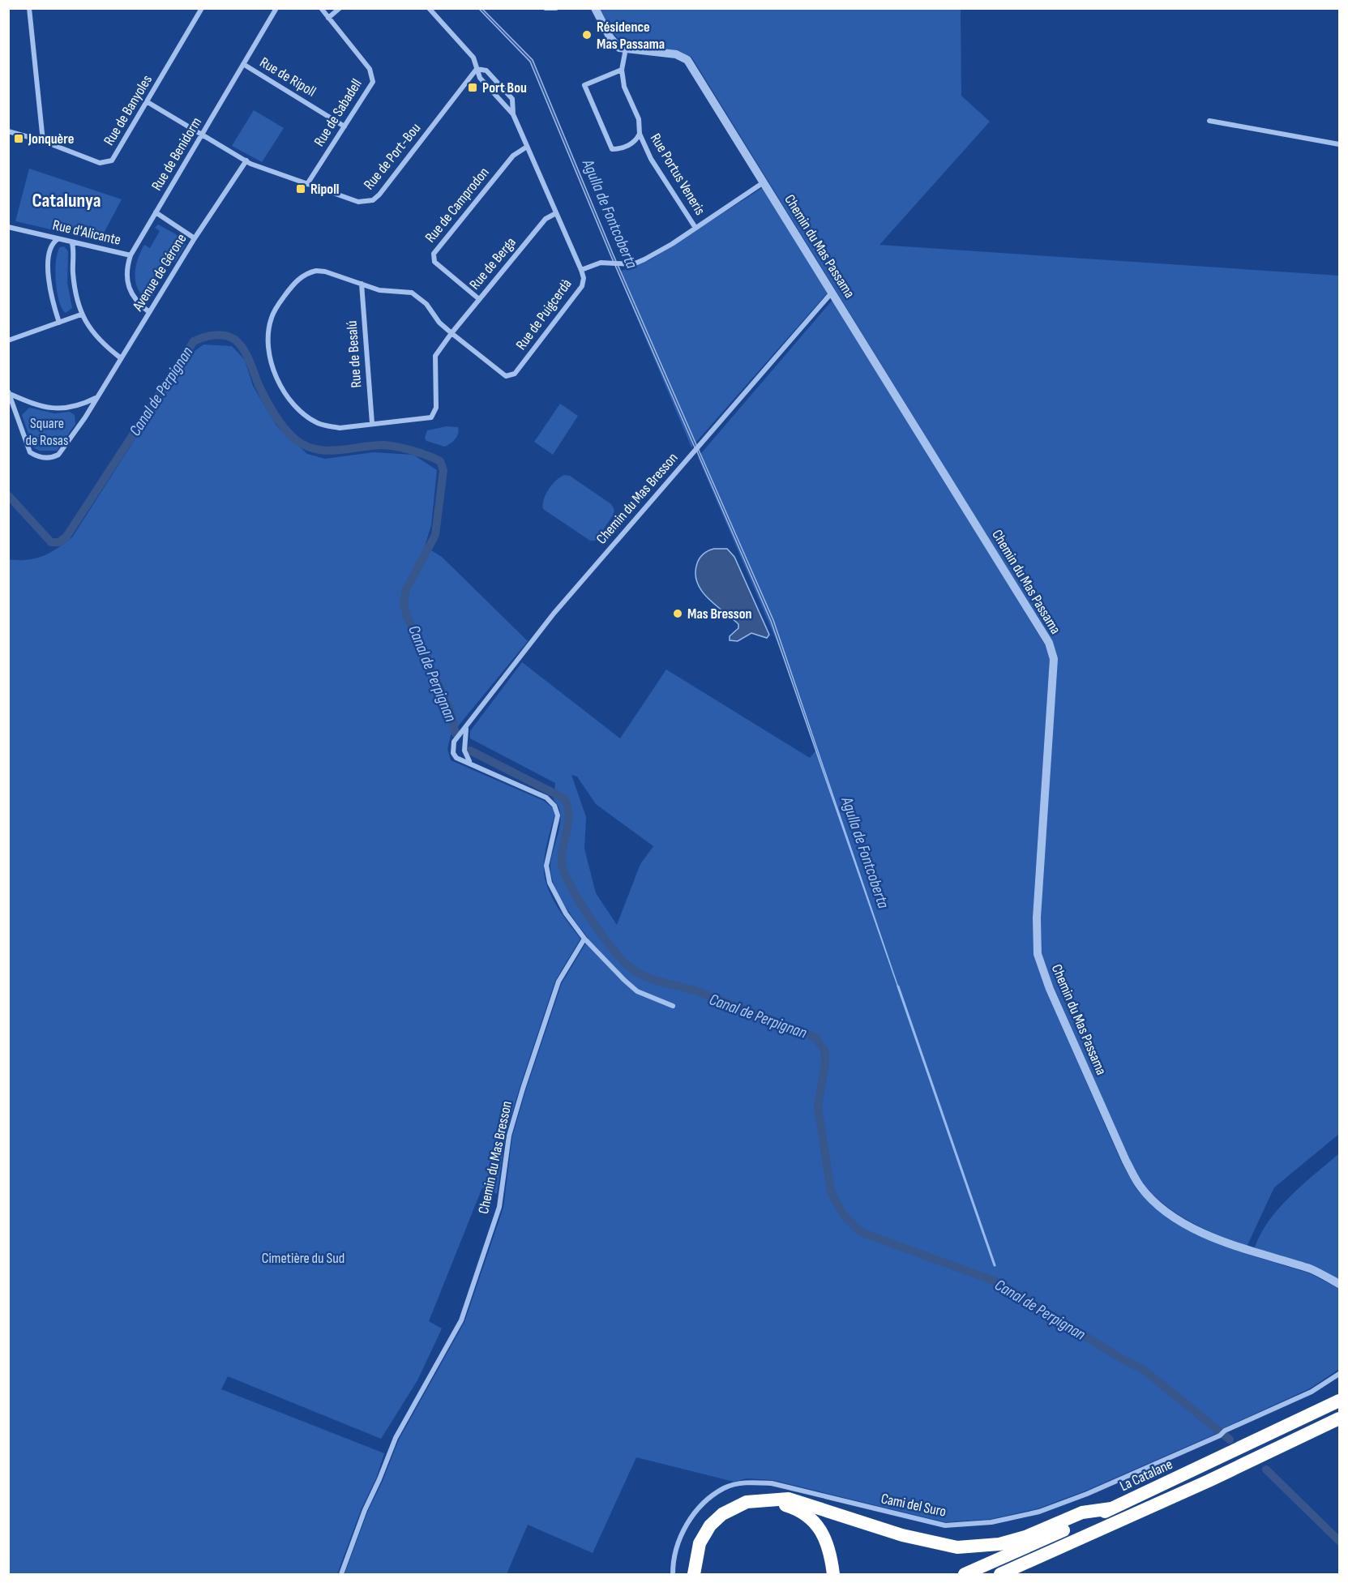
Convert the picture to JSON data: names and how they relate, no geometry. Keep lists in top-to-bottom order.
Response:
{
  "streets": {
    "highway": ["La Catalane"],
    "street": [
      "Rue de Ripoll",
      "Rue de Banyoles",
      "Rue de Sabadell",
      "Rue de Benidorm",
      "Rue de Port-Bou",
      "Rue Portus Veneris",
      "Rue de Camprodon",
      "Rue d'Alicante",
      "Chemin du Mas Passama",
      "Rue de Berga",
      "Avenue de Gérone",
      "Rue de Puigcerdà",
      "Rue de Besalú",
      "Chemin du Mas Bresson",
      "Cami del Suro"
    ]
  },
  "crossings": [
    ["Rue de Ripoll", "Rue de Sabadell"],
    ["Rue de Ripoll", "Rue de Benidorm"],
    ["Rue de Banyoles", "Rue de Port-Bou"],
    ["Rue de Sabadell", "Rue de Port-Bou"],
    ["Rue de Benidorm", "Rue de Port-Bou"],
    ["Rue de Benidorm", "Rue d'Alicante"],
    ["Rue de Benidorm", "Avenue de Gérone"],
    ["Rue de Port-Bou", "Avenue de Gérone"],
    ["Rue Portus Veneris", "Chemin du Mas Passama"],
    ["Rue de Camprodon", "Rue de Berga"],
    ["Rue de Camprodon", "Rue de Puigcerdà"],
    ["Chemin du Mas Passama", "Chemin du Mas Bresson"],
    ["Rue de Berga", "Rue de Puigcerdà"],
    ["Rue de Berga", "Rue de Besalú"]
  ],
  "districts": ["Catalunya"],
  "water": ["Agulla de Fontcoberta", "Canal de Perpignan"],
  "parks": ["Square de Rosas", "Cimetière du Sud"],
  "places": {
    "other": ["Résidence Mas Passama", "Mas Bresson"],
    "transit": ["Port Bou", "Jonquère", "Ripoll"]
  }
}
